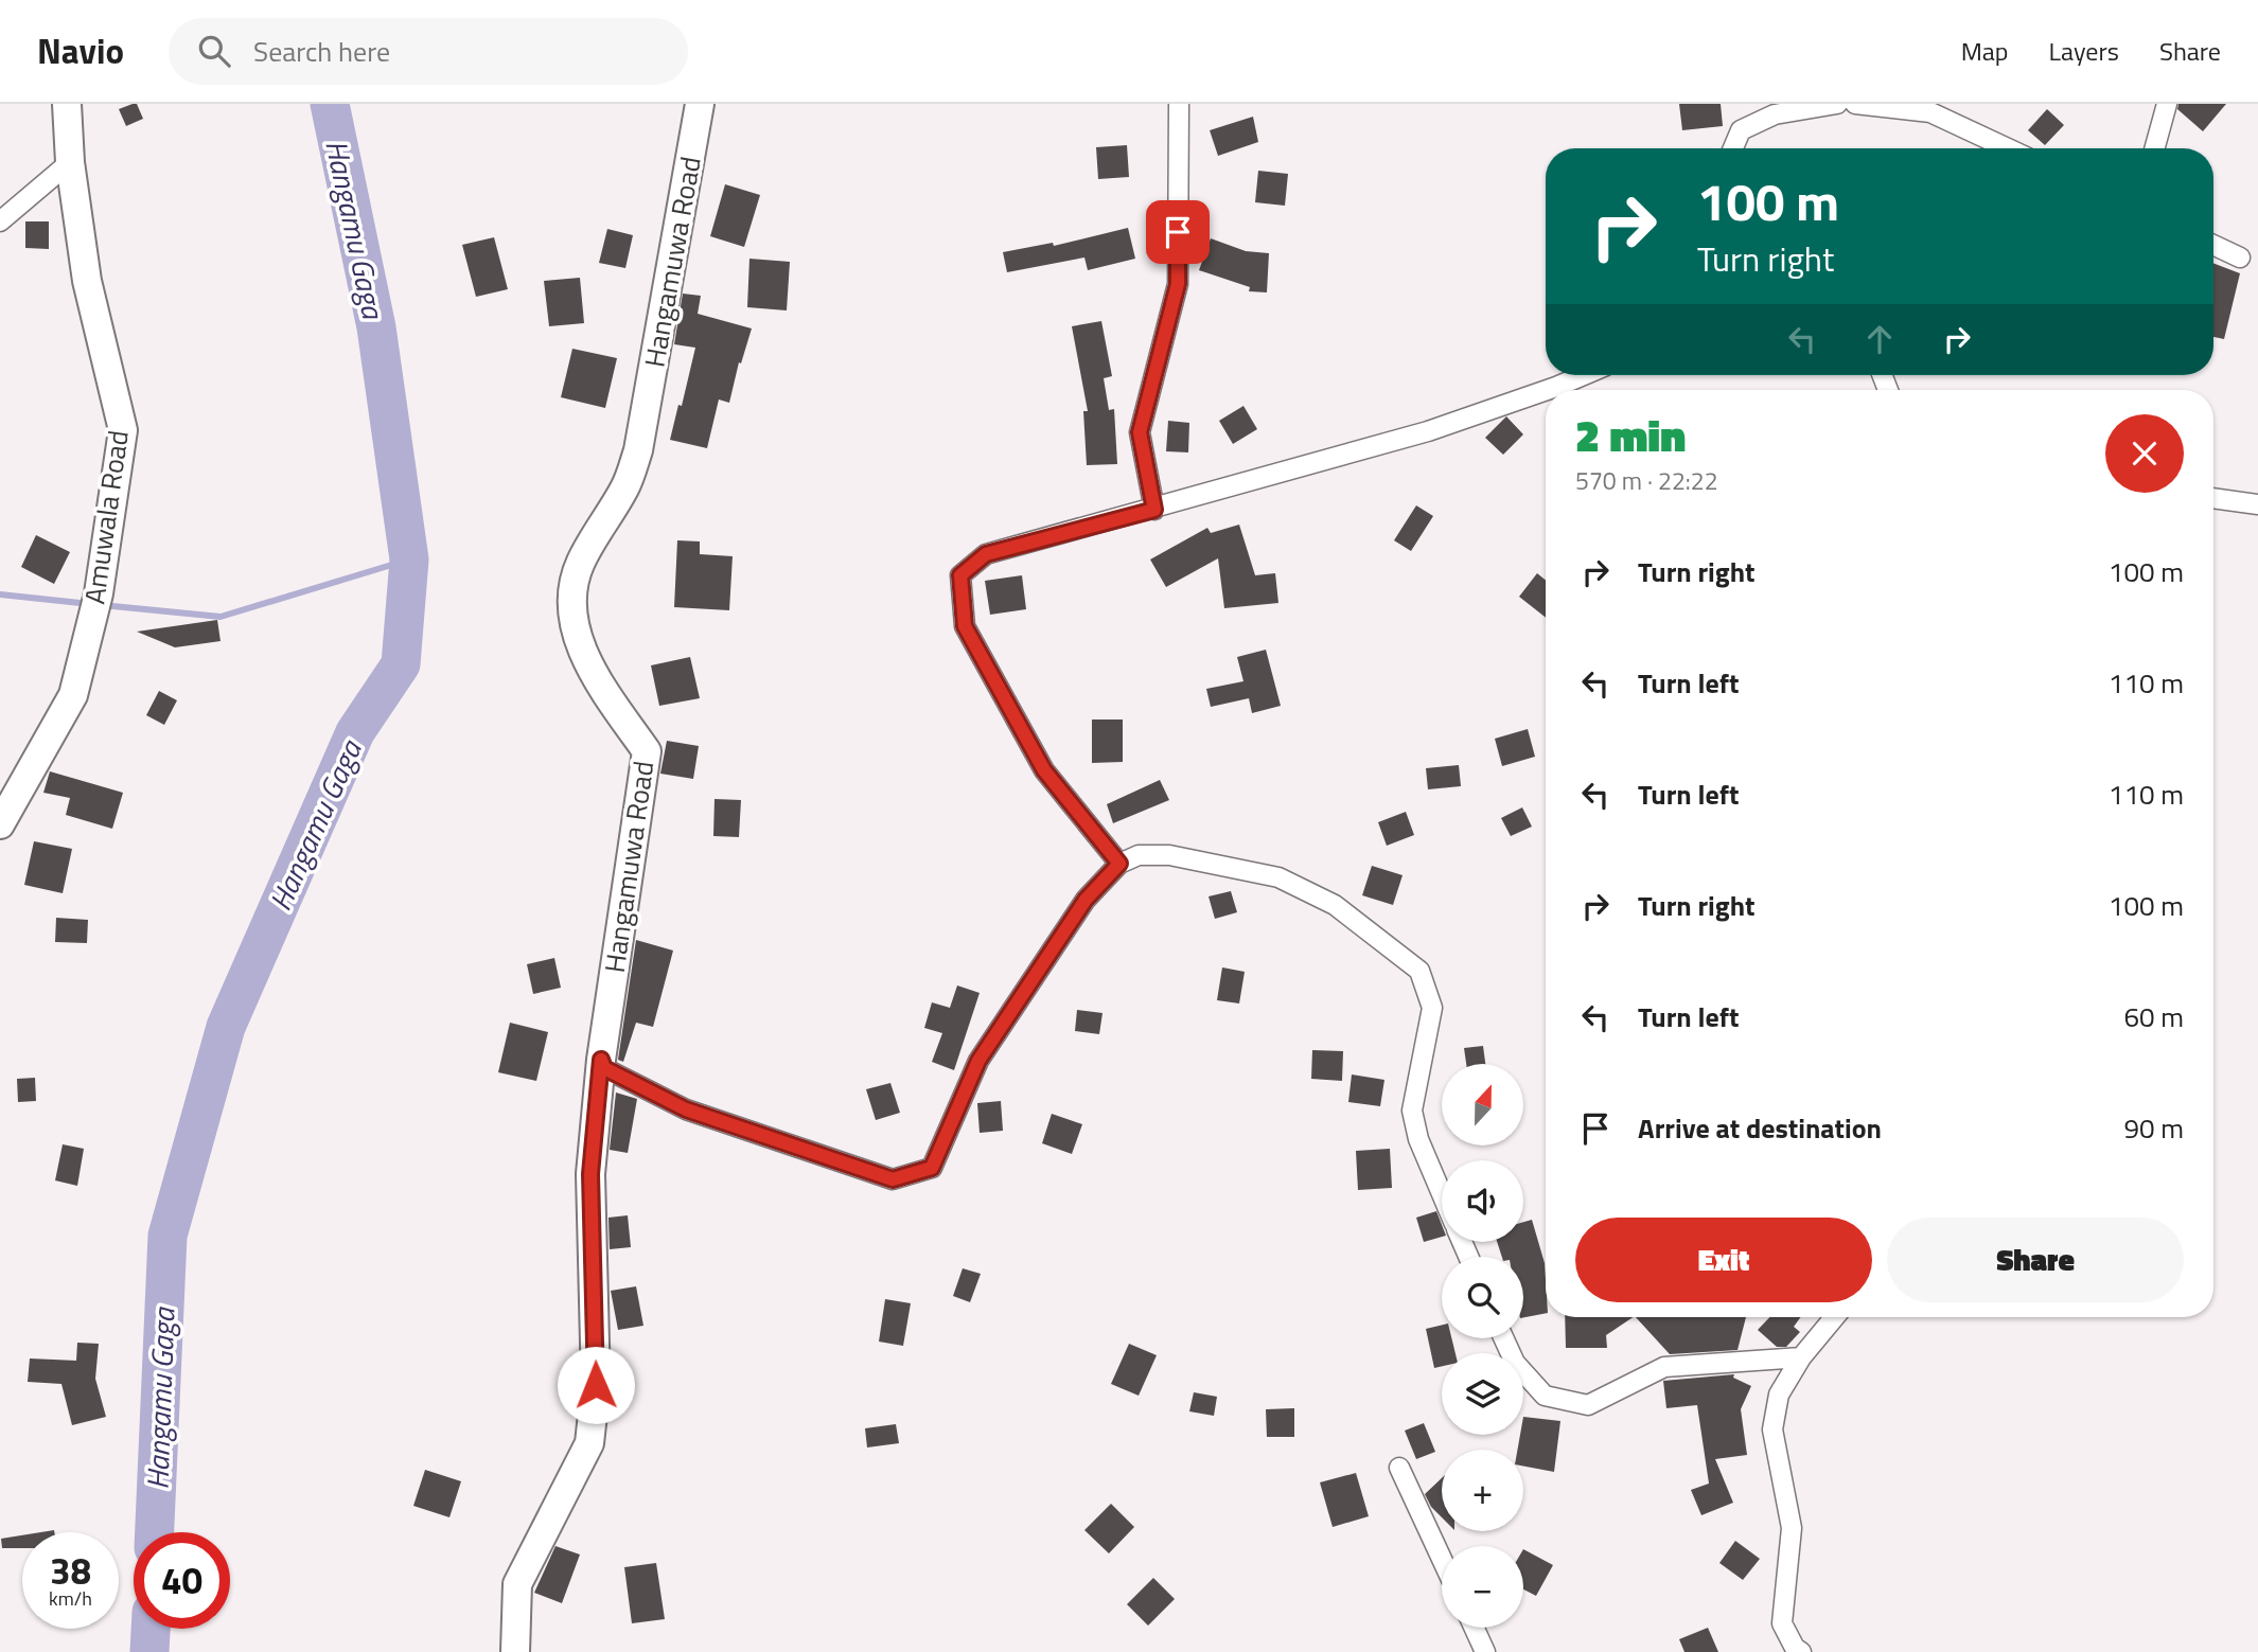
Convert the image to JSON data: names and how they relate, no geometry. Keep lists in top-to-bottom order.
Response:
{
  "streets": {
    "street": ["Hangamuwa Road", "Amuwala Road"]
  },
  "water": ["Hangamu Gaga"],
  "north": "top",
  "page": {
    "header": "Navio",
    "search": "Search here",
    "nav": ["Map", "Layers", "Share"],
    "turn": ["100 m", "Turn right"],
    "heading": ["2 min", "570 m · 22:22"],
    "list": [
      {
        "name": "Turn right",
        "value": "100 m"
      },
      {
        "name": "Turn left",
        "value": "110 m"
      },
      {
        "name": "Turn left",
        "value": "110 m"
      },
      {
        "name": "Turn right",
        "value": "100 m"
      },
      {
        "name": "Turn left",
        "value": "60 m"
      },
      {
        "name": "Arrive at destination",
        "value": "90 m"
      }
    ],
    "map_buttons": ["+", "−"],
    "buttons": ["Exit", "Share"],
    "speed": "38 km/h",
    "limit": "40"
  }
}
